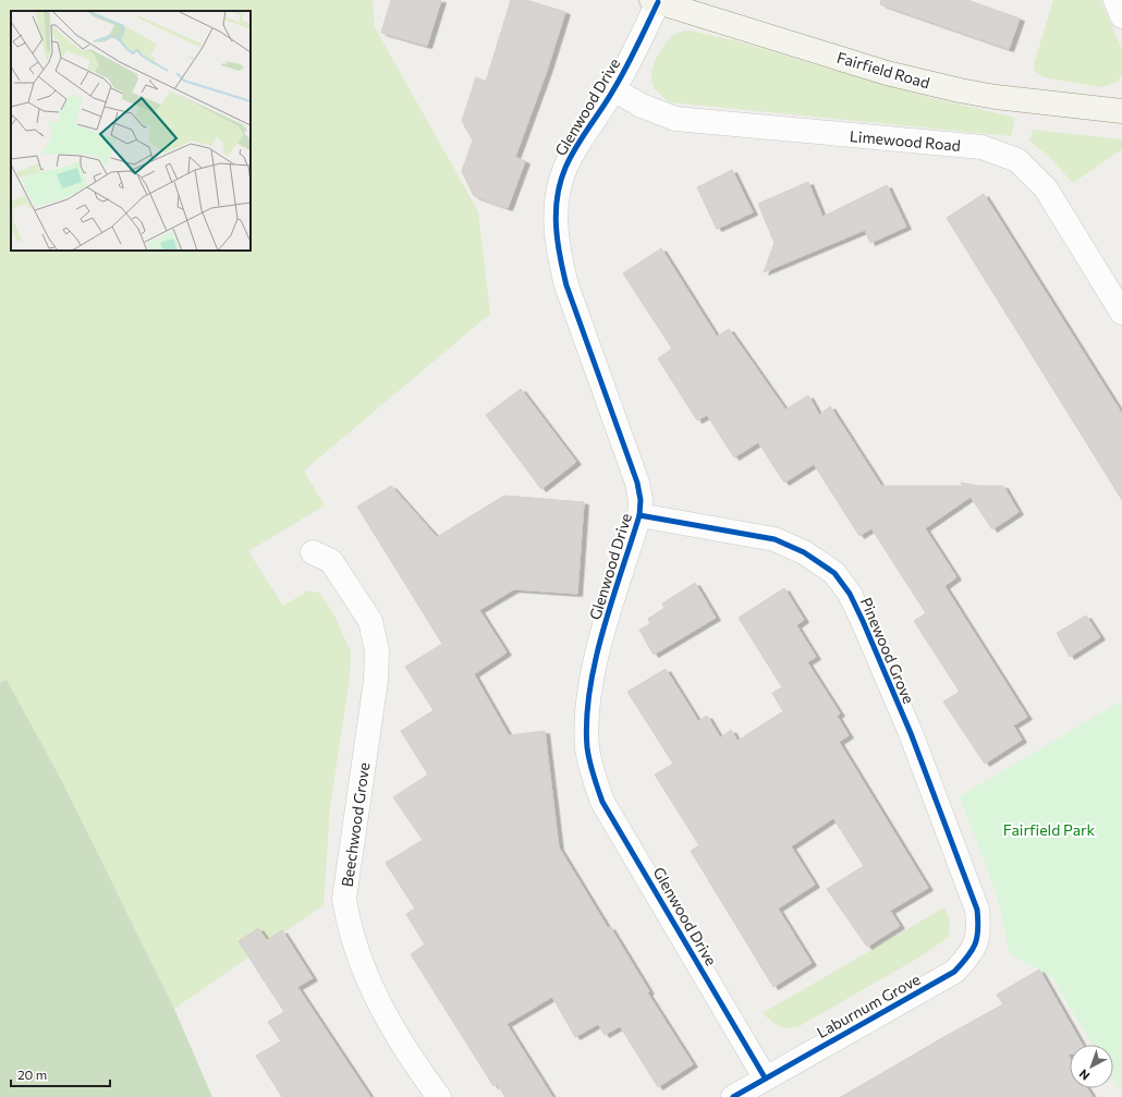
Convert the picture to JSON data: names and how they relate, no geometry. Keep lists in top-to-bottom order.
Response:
{
  "streets": {
    "street": [
      "Fairfield Road",
      "Glenwood Drive",
      "Limewood Road",
      "Pinewood Grove",
      "Beechwood Grove",
      "Laburnum Grove"
    ]
  },
  "crossings": [
    ["Fairfield Road", "Glenwood Drive"],
    ["Glenwood Drive", "Limewood Road"],
    ["Glenwood Drive", "Pinewood Grove"],
    ["Glenwood Drive", "Laburnum Grove"],
    ["Pinewood Grove", "Laburnum Grove"]
  ],
  "parks": ["Fairfield Park"],
  "scale_bar": "20 m",
  "north": "bottom left"
}
